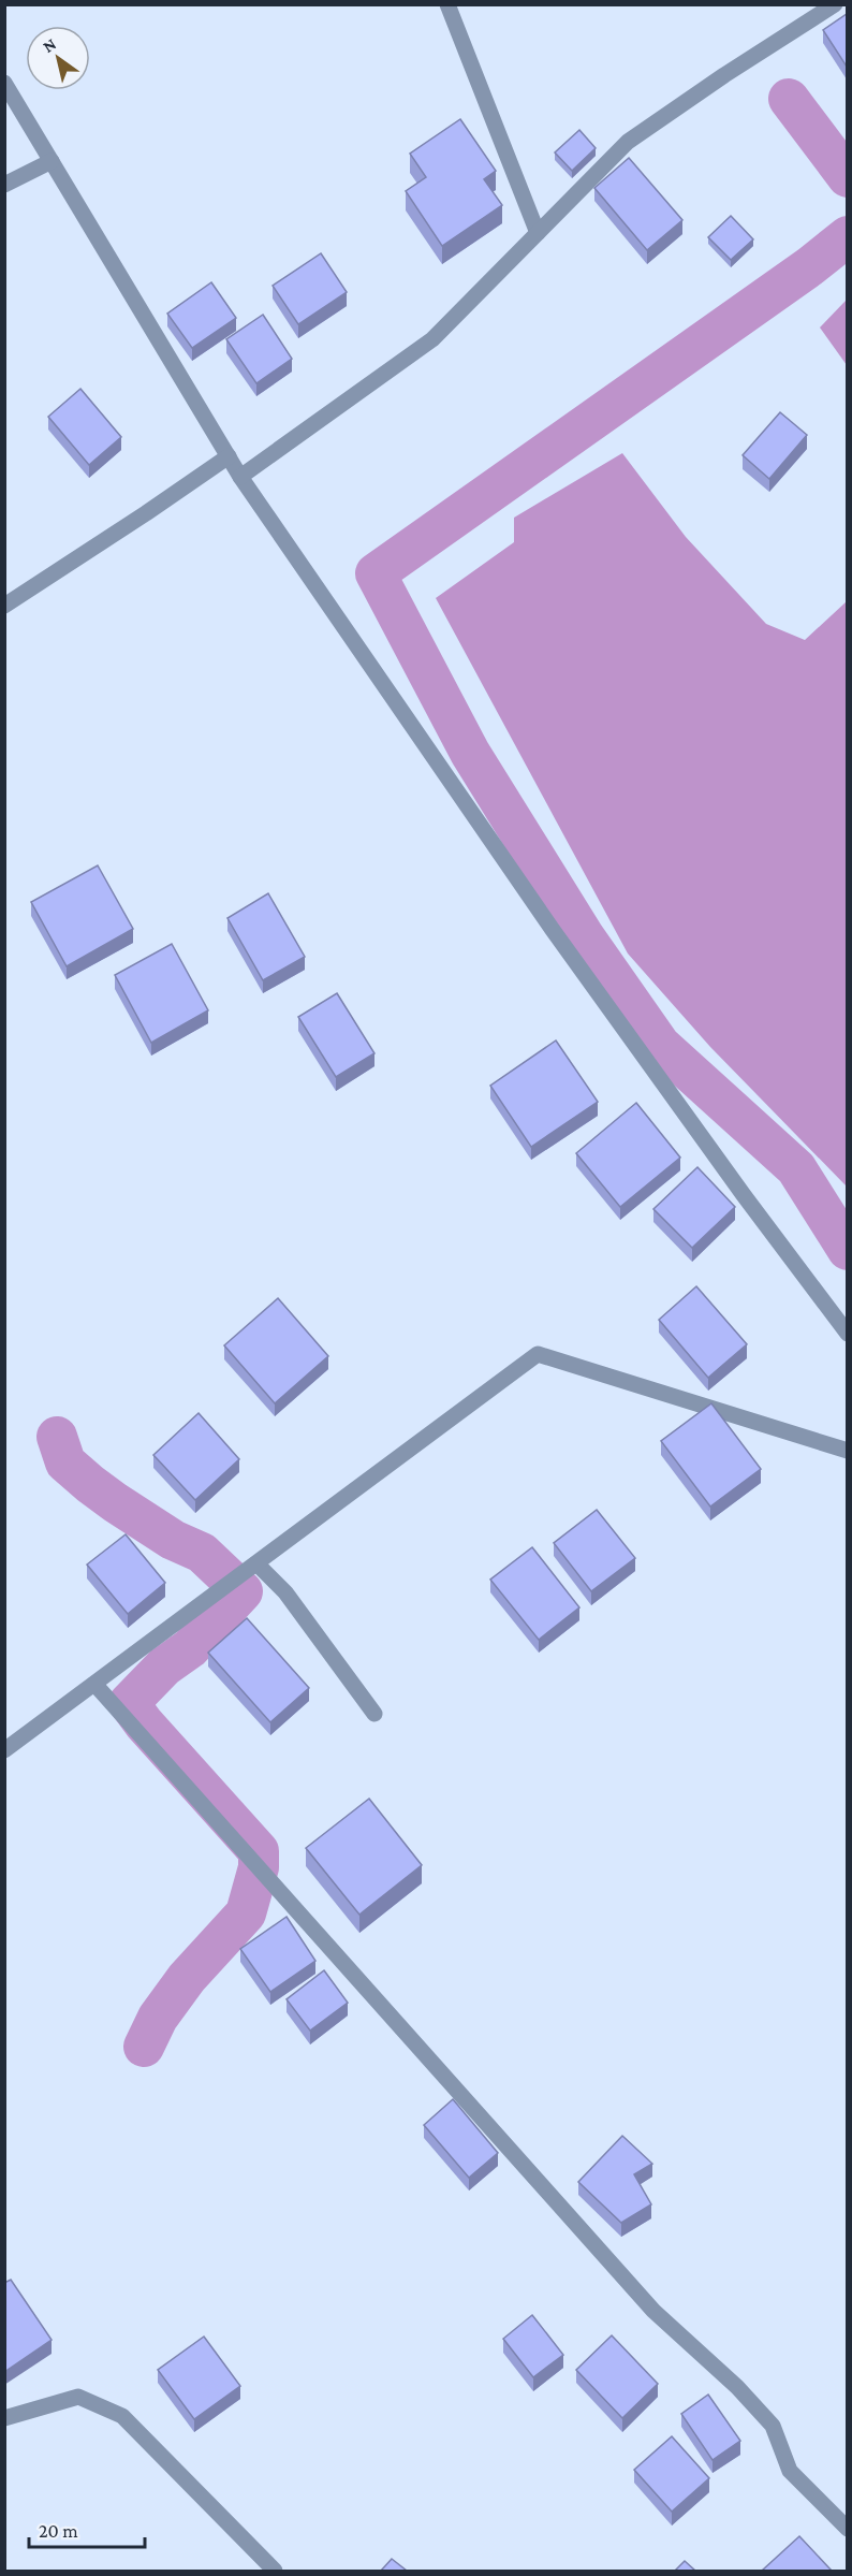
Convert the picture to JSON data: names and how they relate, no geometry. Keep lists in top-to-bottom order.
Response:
{
  "scale_bar": "20 m",
  "north": "top left"
}
